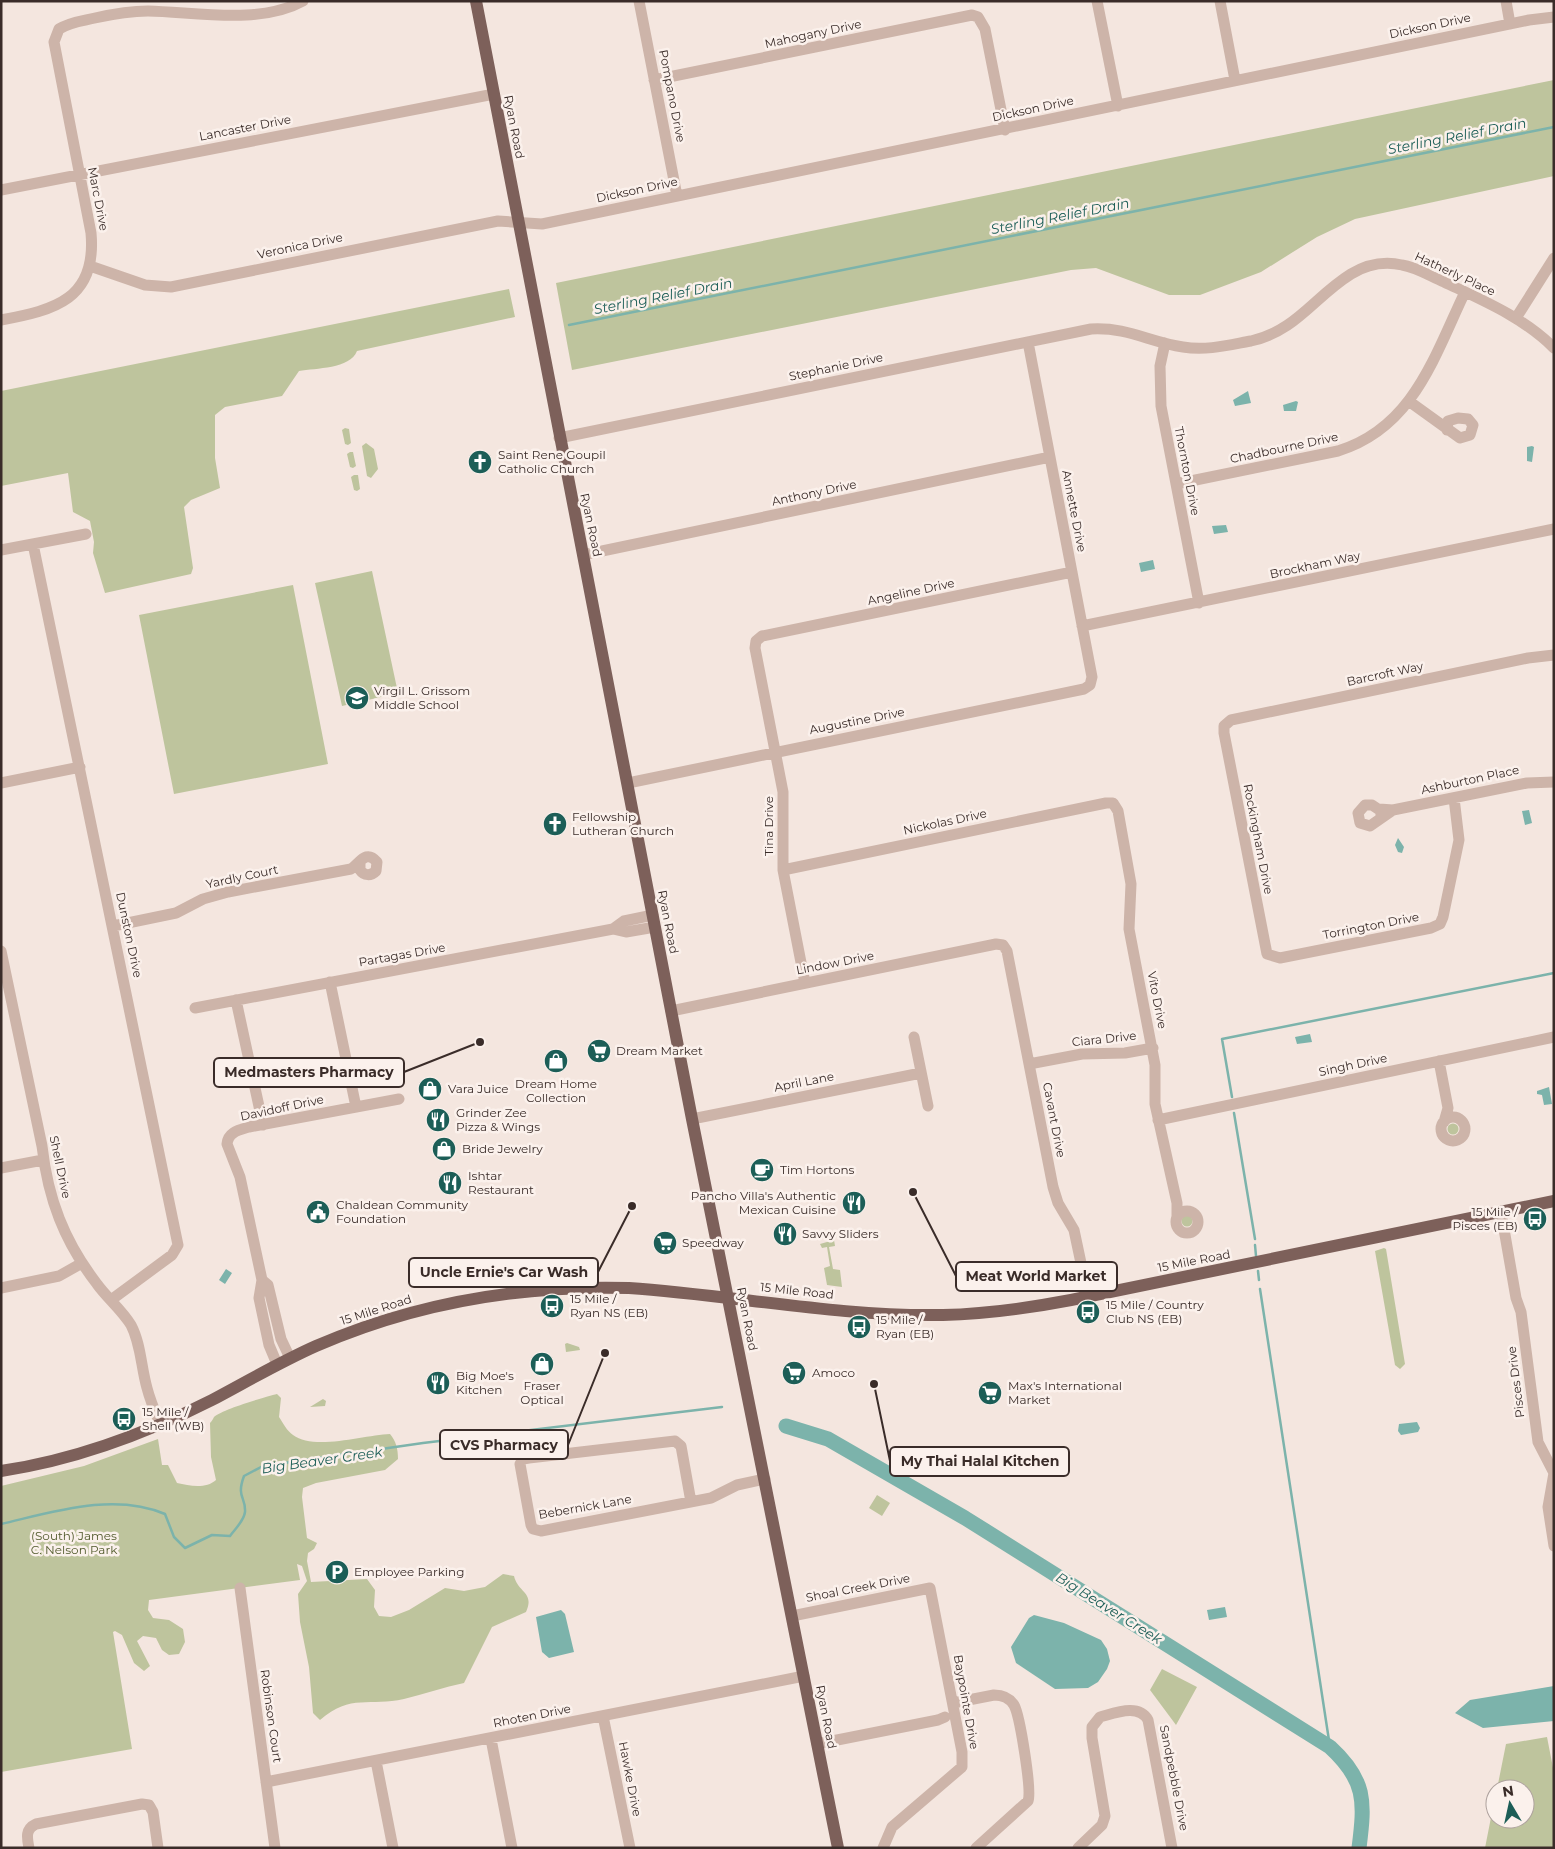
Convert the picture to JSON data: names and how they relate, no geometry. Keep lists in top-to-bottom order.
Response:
{
  "streets": {
    "main road": ["Ryan Road", "15 Mile Road"],
    "street": [
      "Dickson Drive",
      "Mahogany Drive",
      "Pompano Drive",
      "Lancaster Drive",
      "Marc Drive",
      "Veronica Drive",
      "Hatherly Place",
      "Stephanie Drive",
      "Chadbourne Drive",
      "Thornton Drive",
      "Anthony Drive",
      "Annette Drive",
      "Brockham Way",
      "Angeline Drive",
      "Barcroft Way",
      "Augustine Drive",
      "Ashburton Place",
      "Nickolas Drive",
      "Tina Drive",
      "Rockingham Drive",
      "Yardly Court",
      "Torrington Drive",
      "Dunston Drive",
      "Partagas Drive",
      "Lindow Drive",
      "Vito Drive",
      "Ciara Drive",
      "Singh Drive",
      "April Lane",
      "Davidoff Drive",
      "Cavant Drive",
      "Shell Drive",
      "Pisces Drive",
      "Bebernick Lane",
      "Shoal Creek Drive",
      "Baypointe Drive",
      "Robinson Court",
      "Rhoten Drive",
      "Sandpebble Drive",
      "Hawke Drive"
    ]
  },
  "crossings": [
    ["Dickson Drive", "Mahogany Drive"],
    ["Dickson Drive", "Pompano Drive"],
    ["Dickson Drive", "Ryan Road"],
    ["Dickson Drive", "Veronica Drive"],
    ["Mahogany Drive", "Pompano Drive"],
    ["Ryan Road", "Lancaster Drive"],
    ["Ryan Road", "Veronica Drive"],
    ["Ryan Road", "Stephanie Drive"],
    ["Ryan Road", "Anthony Drive"],
    ["Ryan Road", "Augustine Drive"],
    ["Ryan Road", "Partagas Drive"],
    ["Ryan Road", "Lindow Drive"],
    ["Ryan Road", "April Lane"],
    ["Ryan Road", "15 Mile Road"],
    ["Ryan Road", "Bebernick Lane"],
    ["Ryan Road", "Shoal Creek Drive"],
    ["Ryan Road", "Rhoten Drive"],
    ["Lancaster Drive", "Marc Drive"],
    ["Marc Drive", "Veronica Drive"],
    ["Hatherly Place", "Stephanie Drive"],
    ["Hatherly Place", "Chadbourne Drive"],
    ["Hatherly Place", "Thornton Drive"],
    ["Stephanie Drive", "Annette Drive"],
    ["Chadbourne Drive", "Thornton Drive"],
    ["Thornton Drive", "Brockham Way"],
    ["Anthony Drive", "Annette Drive"],
    ["Annette Drive", "Brockham Way"],
    ["Annette Drive", "Angeline Drive"],
    ["Annette Drive", "Augustine Drive"],
    ["Angeline Drive", "Tina Drive"],
    ["Barcroft Way", "Rockingham Drive"],
    ["Augustine Drive", "Tina Drive"],
    ["Ashburton Place", "Torrington Drive"],
    ["Nickolas Drive", "Tina Drive"],
    ["Nickolas Drive", "Vito Drive"],
    ["Tina Drive", "Lindow Drive"],
    ["Rockingham Drive", "Torrington Drive"],
    ["Yardly Court", "Dunston Drive"],
    ["Dunston Drive", "Shell Drive"],
    ["Lindow Drive", "Cavant Drive"],
    ["Vito Drive", "Ciara Drive"],
    ["Vito Drive", "Singh Drive"],
    ["Ciara Drive", "Cavant Drive"],
    ["Davidoff Drive", "15 Mile Road"],
    ["Cavant Drive", "15 Mile Road"],
    ["Shell Drive", "15 Mile Road"],
    ["15 Mile Road", "Pisces Drive"],
    ["Shoal Creek Drive", "Baypointe Drive"],
    ["Robinson Court", "Rhoten Drive"],
    ["Rhoten Drive", "Hawke Drive"]
  ],
  "water": ["Sterling Relief Drain", "Big Beaver Creek"],
  "parks": ["(South) James C. Nelson Park"],
  "places": {
    "church": ["Saint Rene Goupil Catholic Church", "Fellowship Lutheran Church"],
    "school or university": ["Virgil L. Grissom Middle School"],
    "other": [
      "Medmasters Pharmacy",
      "Meat World Market",
      "Uncle Ernie's Car Wash",
      "CVS Pharmacy",
      "My Thai Halal Kitchen"
    ],
    "supermarket": [
      "Dream Market",
      "Speedway",
      "Amoco",
      "Max's International Market"
    ],
    "shop": [
      "Dream Home Collection",
      "Vara Juice",
      "Bride Jewelry",
      "Fraser Optical"
    ],
    "restaurant": [
      "Grinder Zee Pizza & Wings",
      "Ishtar Restaurant",
      "Pancho Villa's Authentic Mexican Cuisine",
      "Savvy Sliders",
      "Big Moe's Kitchen"
    ],
    "cafe": ["Tim Hortons"],
    "public building": ["Chaldean Community Foundation"],
    "bus stop": [
      "15 Mile / Pisces (EB)",
      "15 Mile / Ryan NS (EB)",
      "15 Mile / Country Club NS (EB)",
      "15 Mile / Ryan (EB)",
      "15 Mile / Shell (WB)"
    ],
    "parking": ["Employee Parking"]
  },
  "north": "top"
}
